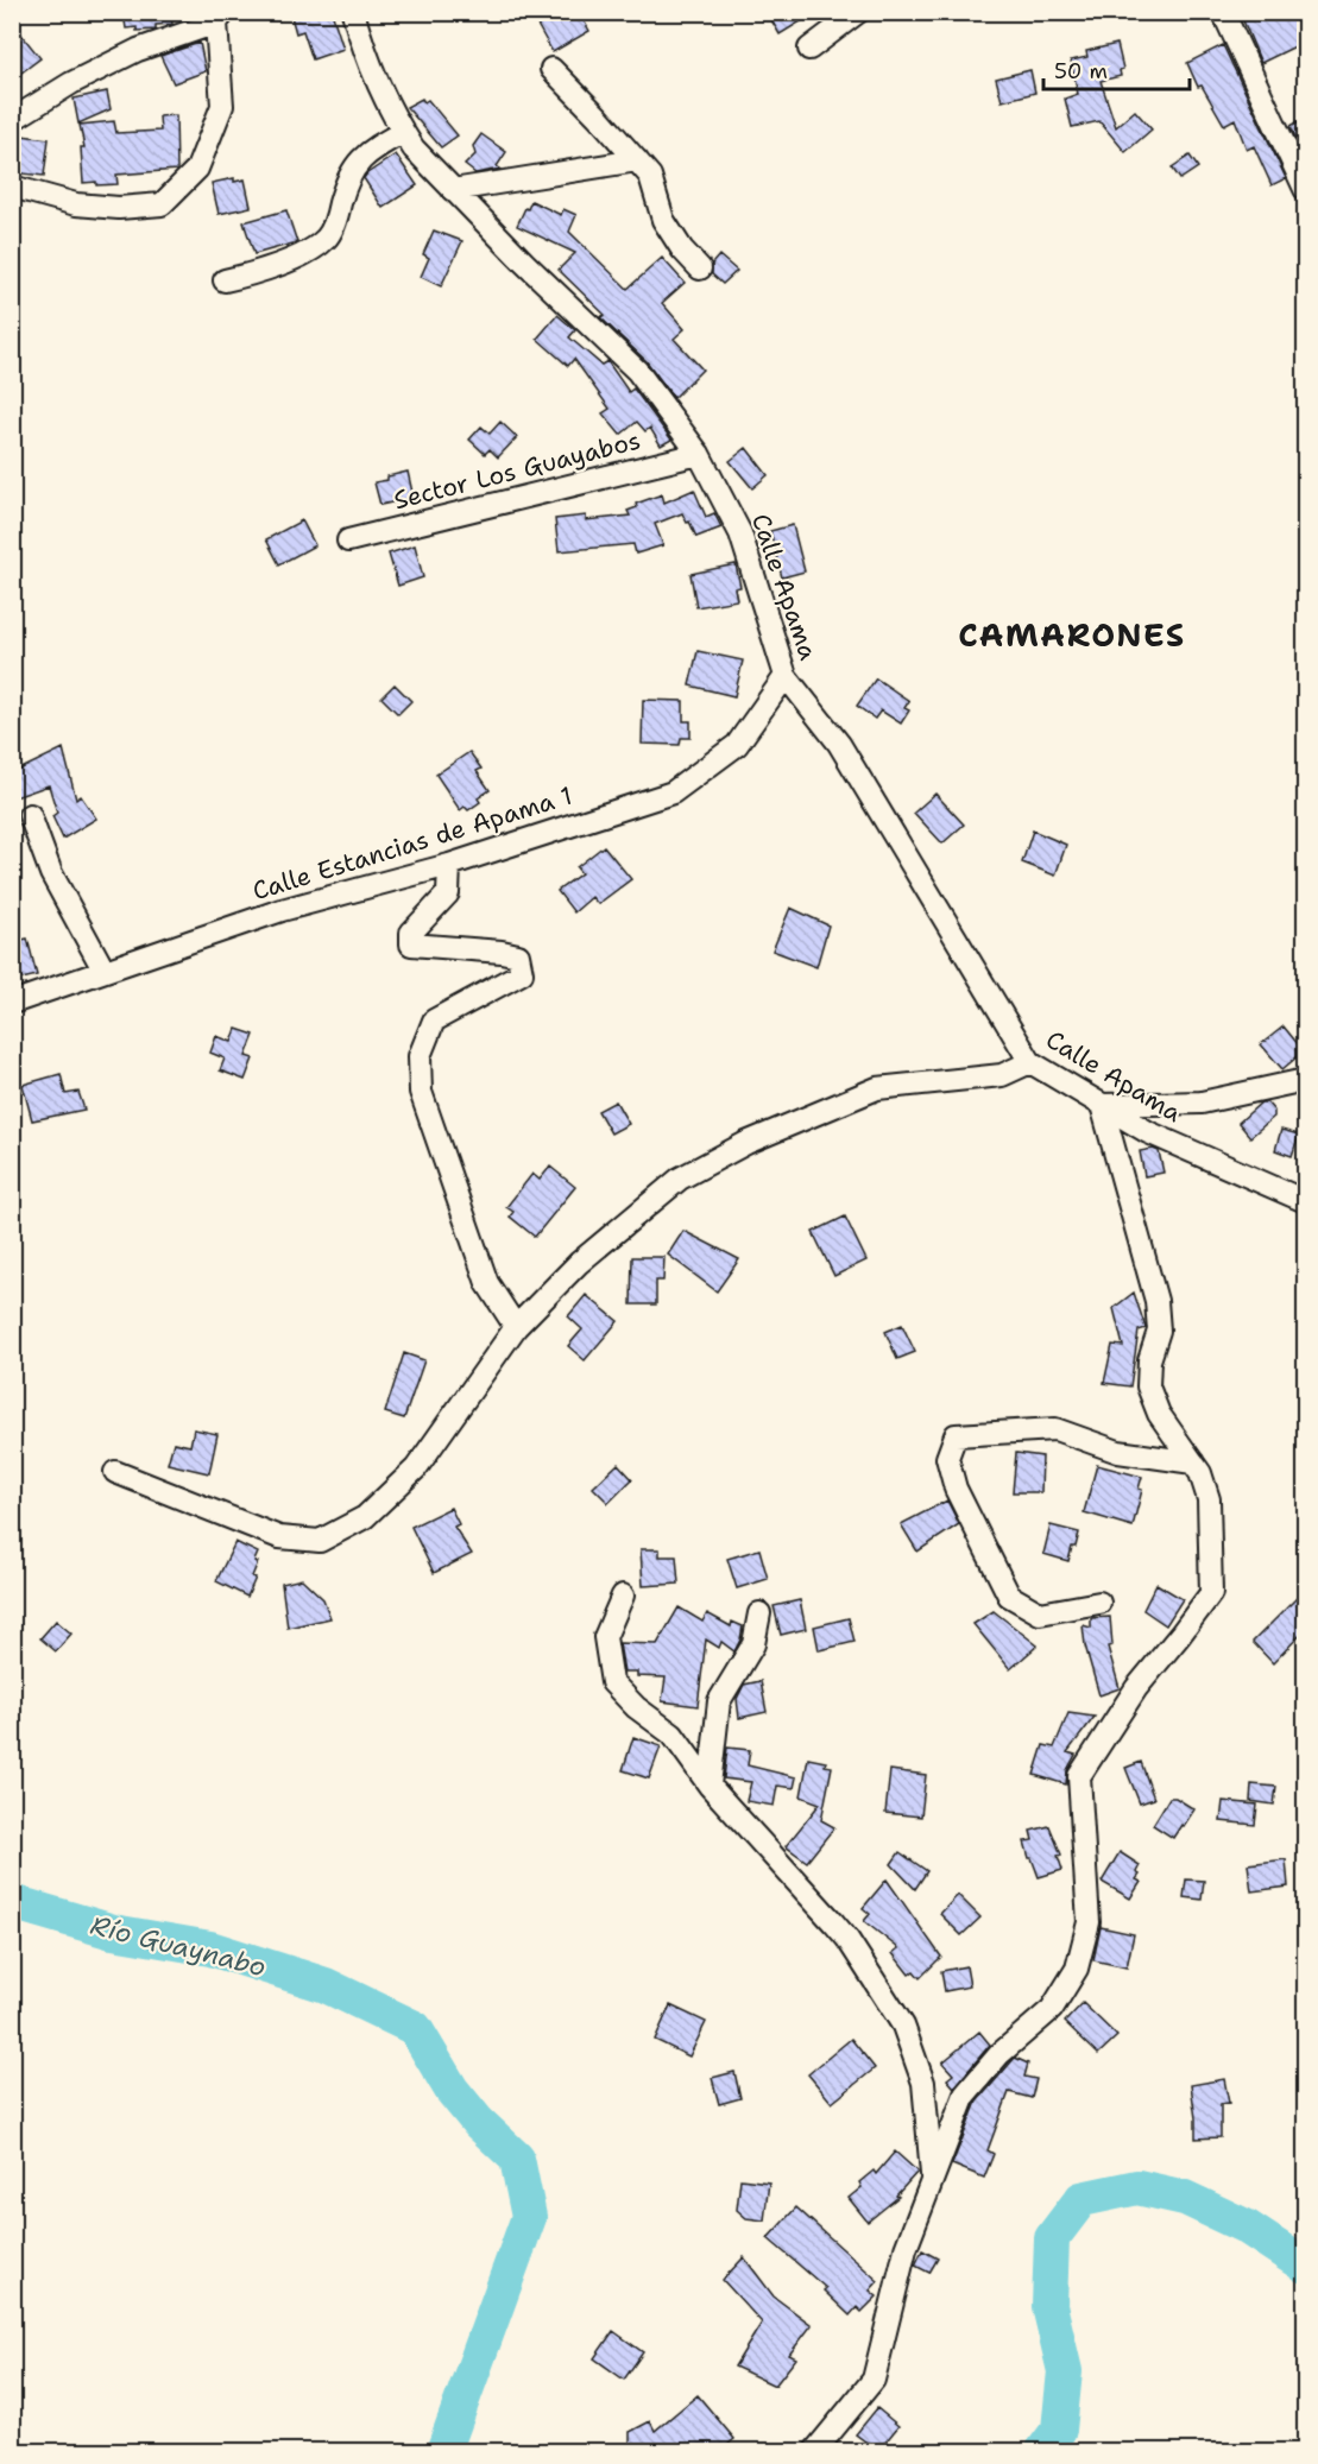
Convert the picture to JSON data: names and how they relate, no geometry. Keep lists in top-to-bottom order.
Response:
{
  "streets": {
    "street": ["Sector Los Guayabos", "Calle Apama", "Calle Estancias de Apama 1"]
  },
  "crossings": [
    ["Sector Los Guayabos", "Calle Apama"],
    ["Calle Apama", "Calle Estancias de Apama 1"]
  ],
  "districts": ["CAMARONES"],
  "water": ["Río Guaynabo"],
  "scale_bar": "50 m"
}
